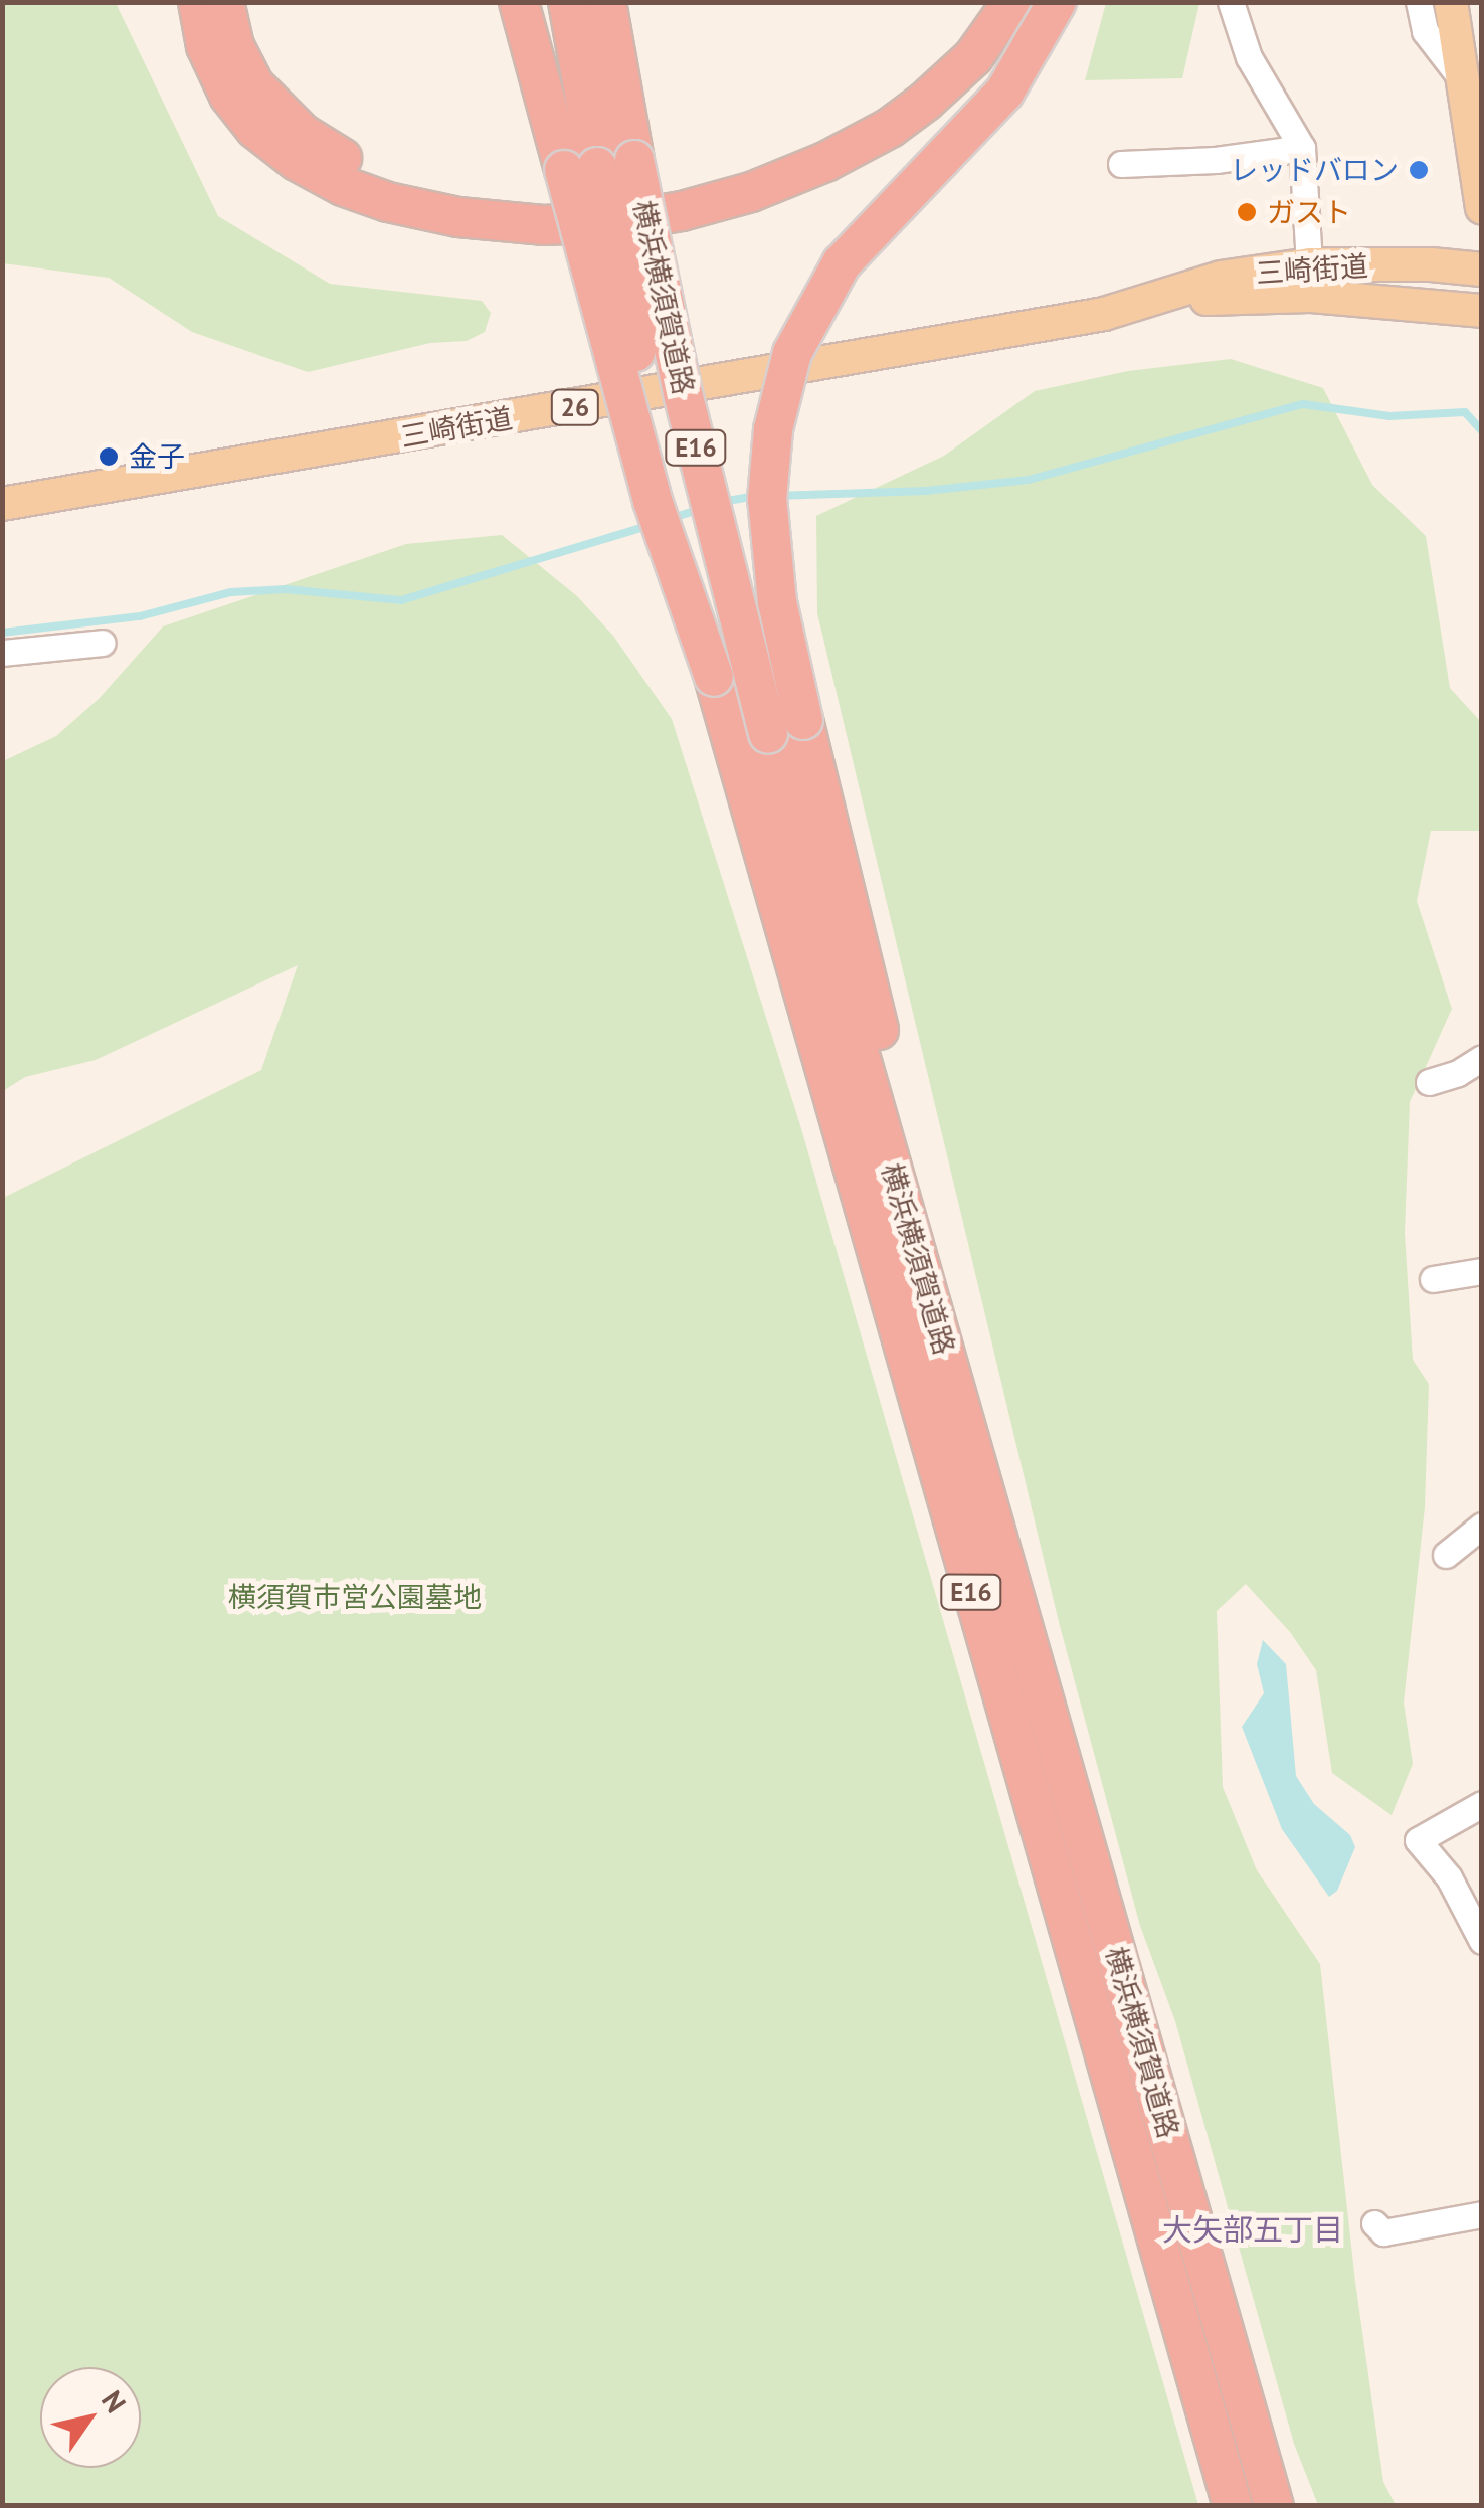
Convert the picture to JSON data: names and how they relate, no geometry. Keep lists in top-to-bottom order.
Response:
{
  "streets": {
    "highway": ["横浜横須賀道路", "E16"],
    "main road": ["三崎街道", "26"]
  },
  "districts": ["大矢部五丁目"],
  "parks": ["横須賀市営公園墓地"],
  "places": ["レッドバロン", "ガスト", "金子"],
  "north": "top right"
}
